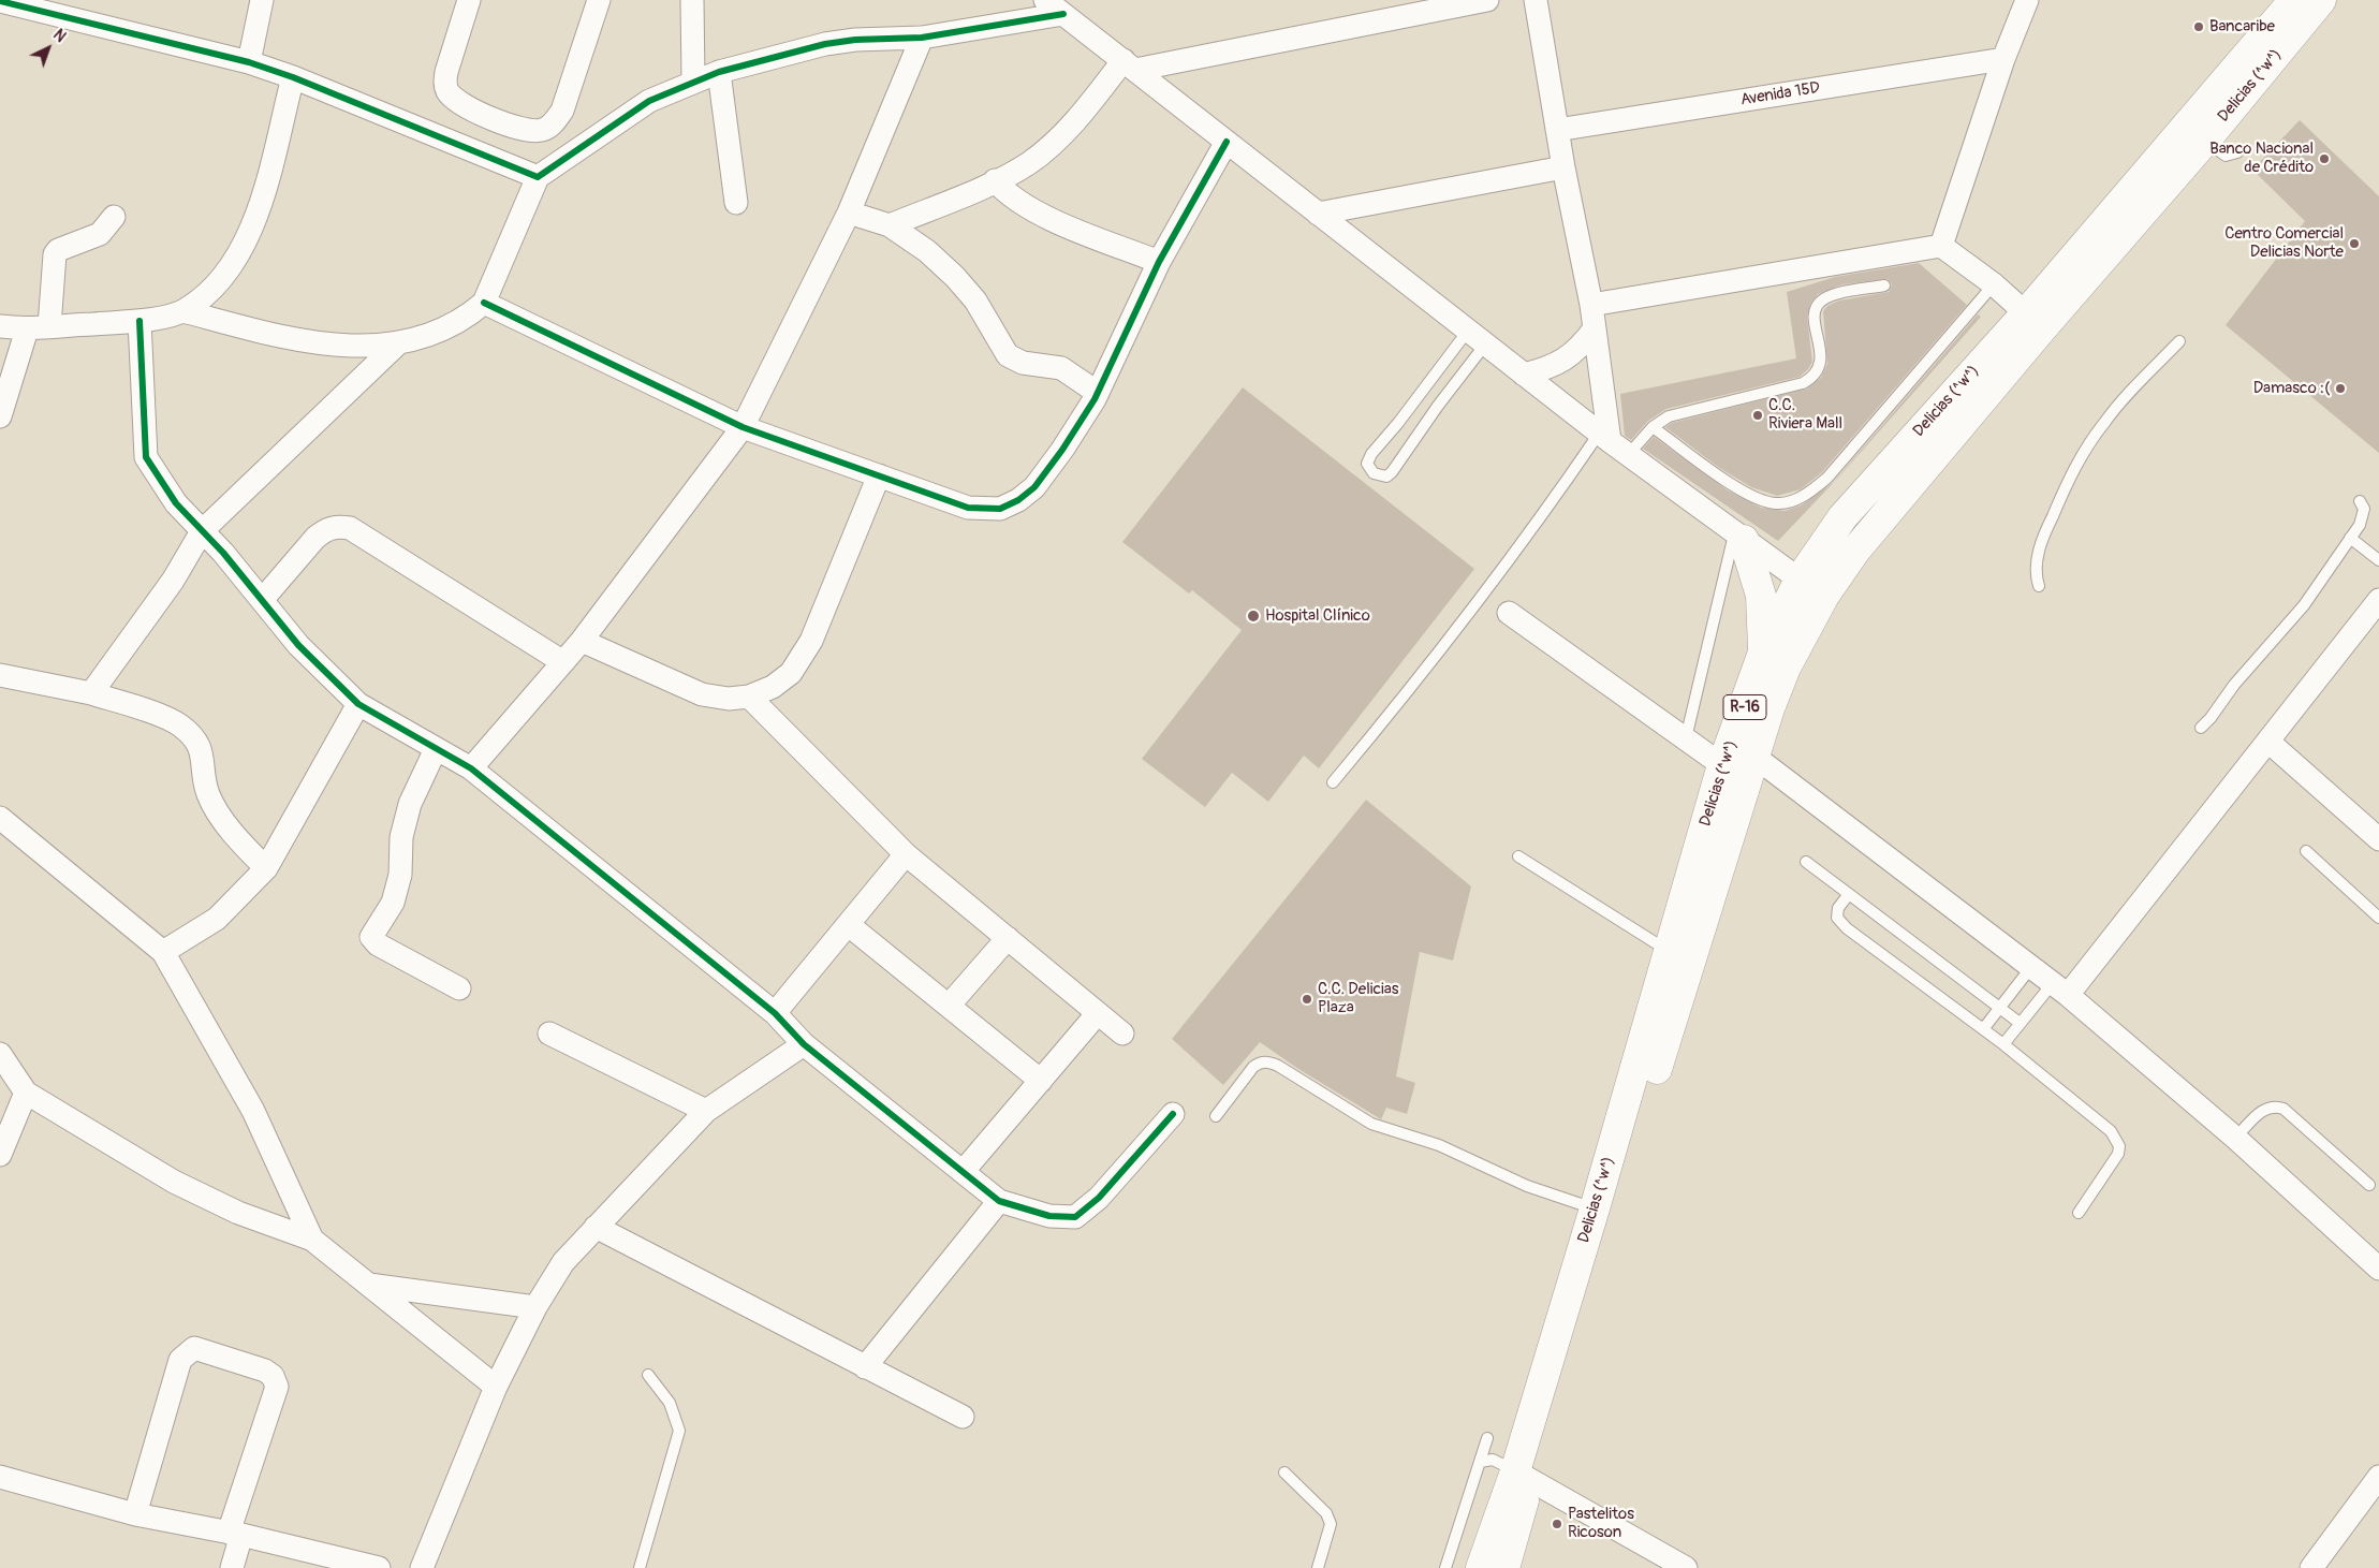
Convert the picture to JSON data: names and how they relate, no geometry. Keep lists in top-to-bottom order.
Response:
{
  "streets": {
    "main road": ["Delicias (^w^)", "R-16"],
    "street": ["Avenida 15D"]
  },
  "places": [
    "Bancaribe",
    "Banco Nacional de Crédito",
    "Centro Comercial Delicias Norte",
    "Damasco :(",
    "C.C. Riviera Mall",
    "Hospital Clínico",
    "C.C. Delicias Plaza",
    "Pastelitos Ricoson"
  ],
  "north": "top right"
}
